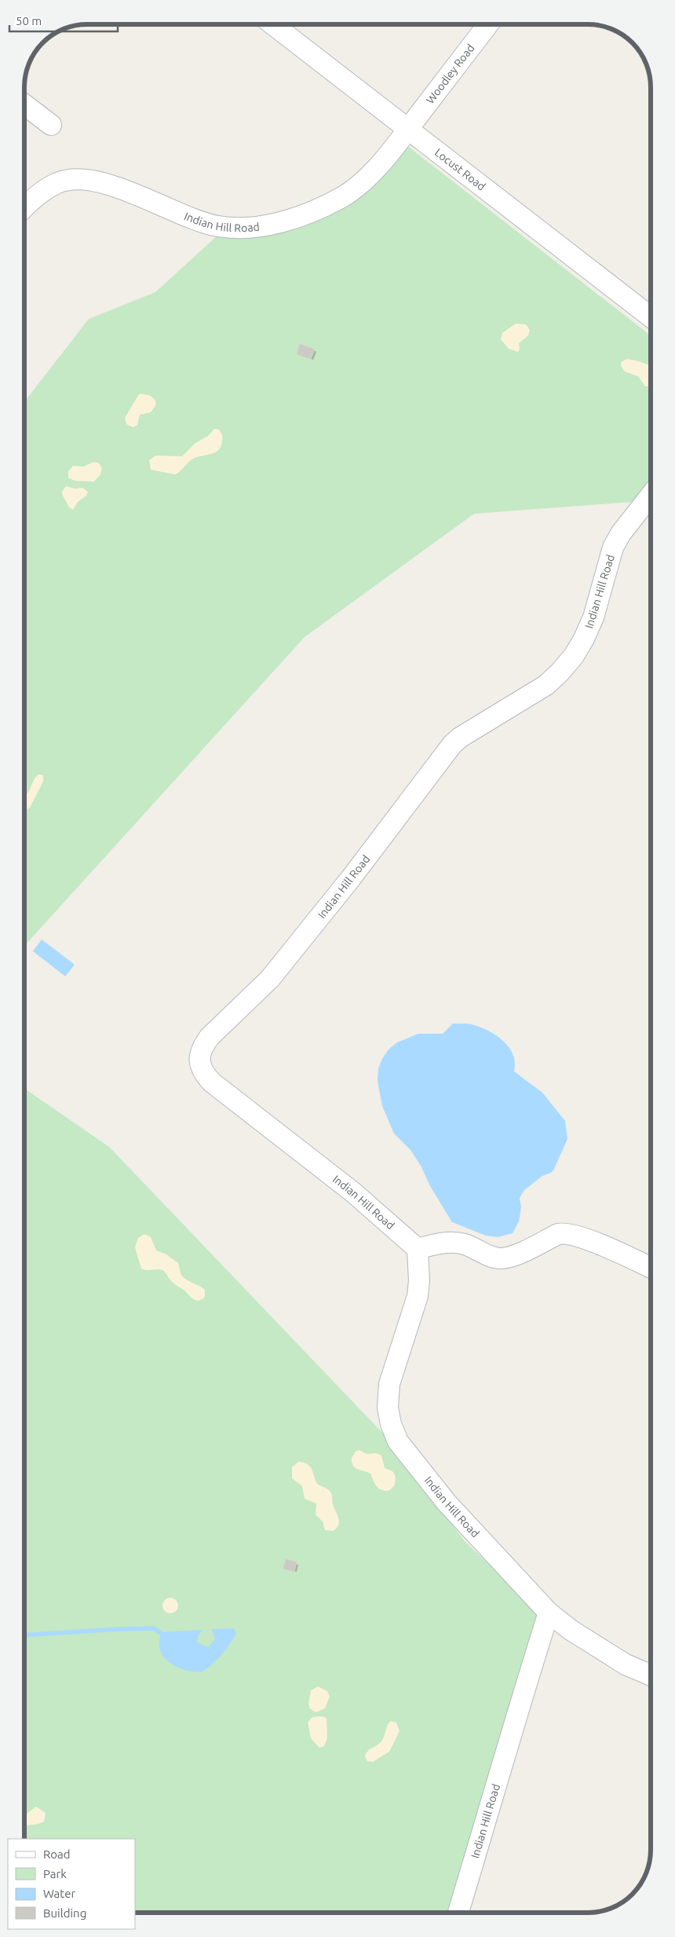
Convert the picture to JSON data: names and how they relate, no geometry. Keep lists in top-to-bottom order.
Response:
{
  "streets": {
    "street": ["Woodley Road", "Locust Road", "Indian Hill Road"]
  },
  "crossings": [
    ["Woodley Road", "Locust Road"],
    ["Woodley Road", "Indian Hill Road"],
    ["Locust Road", "Indian Hill Road"]
  ],
  "legend": [
    "Road",
    "Park",
    "Water",
    "Building"
  ],
  "scale_bar": "50 m"
}
